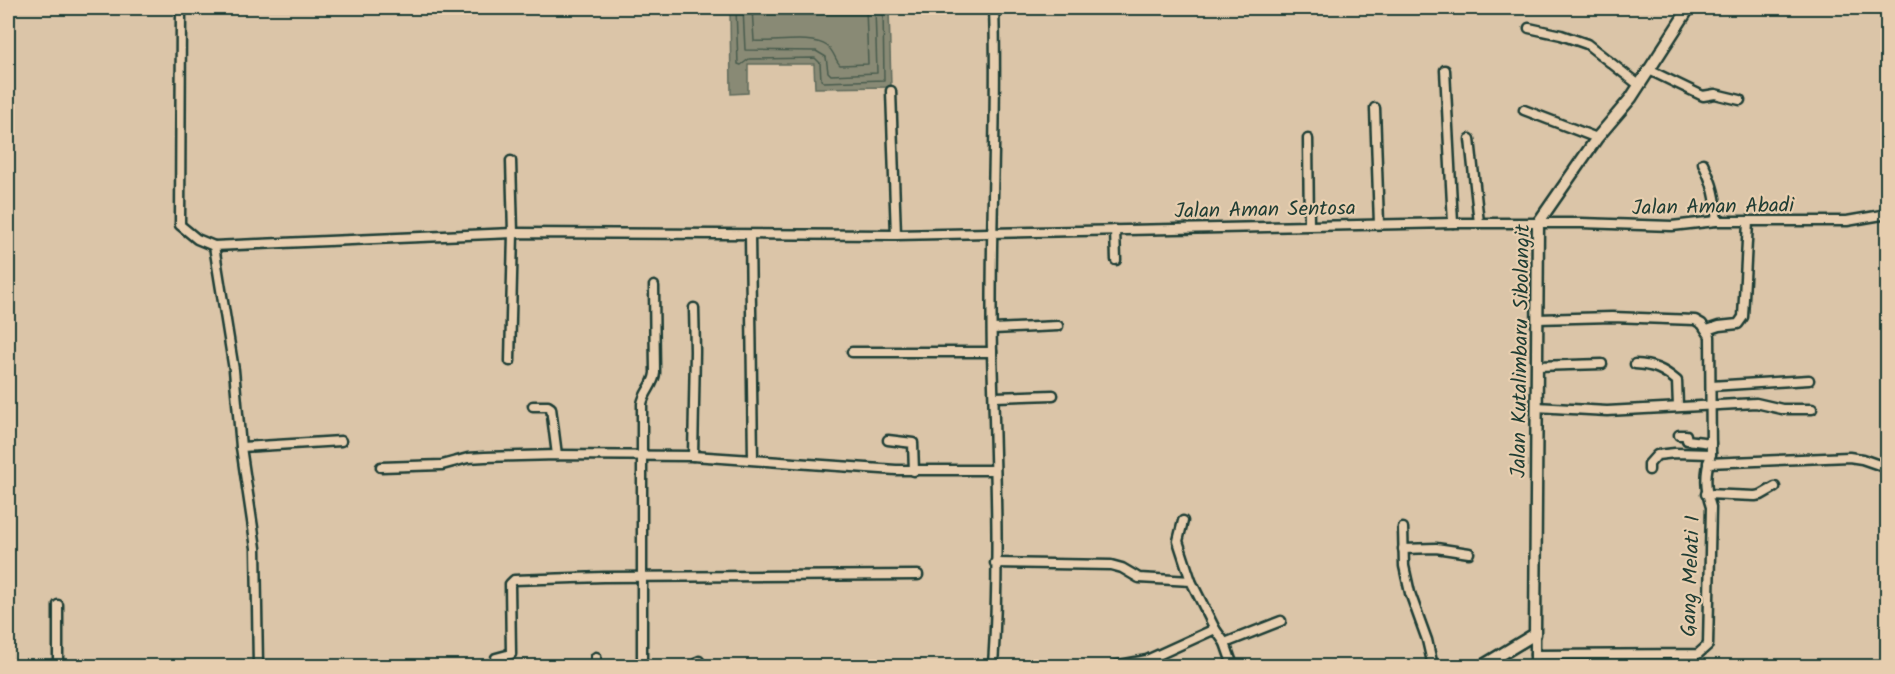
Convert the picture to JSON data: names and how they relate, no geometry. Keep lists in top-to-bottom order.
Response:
{
  "streets": {
    "street": [
      "Jalan Aman Abadi",
      "Jalan Aman Sentosa",
      "Jalan Kutalimbaru Sibolangit",
      "Gang Melati I"
    ]
  },
  "crossings": [
    ["Jalan Aman Abadi", "Jalan Aman Sentosa"],
    ["Jalan Aman Abadi", "Jalan Kutalimbaru Sibolangit"],
    ["Jalan Aman Sentosa", "Jalan Kutalimbaru Sibolangit"]
  ]
}
